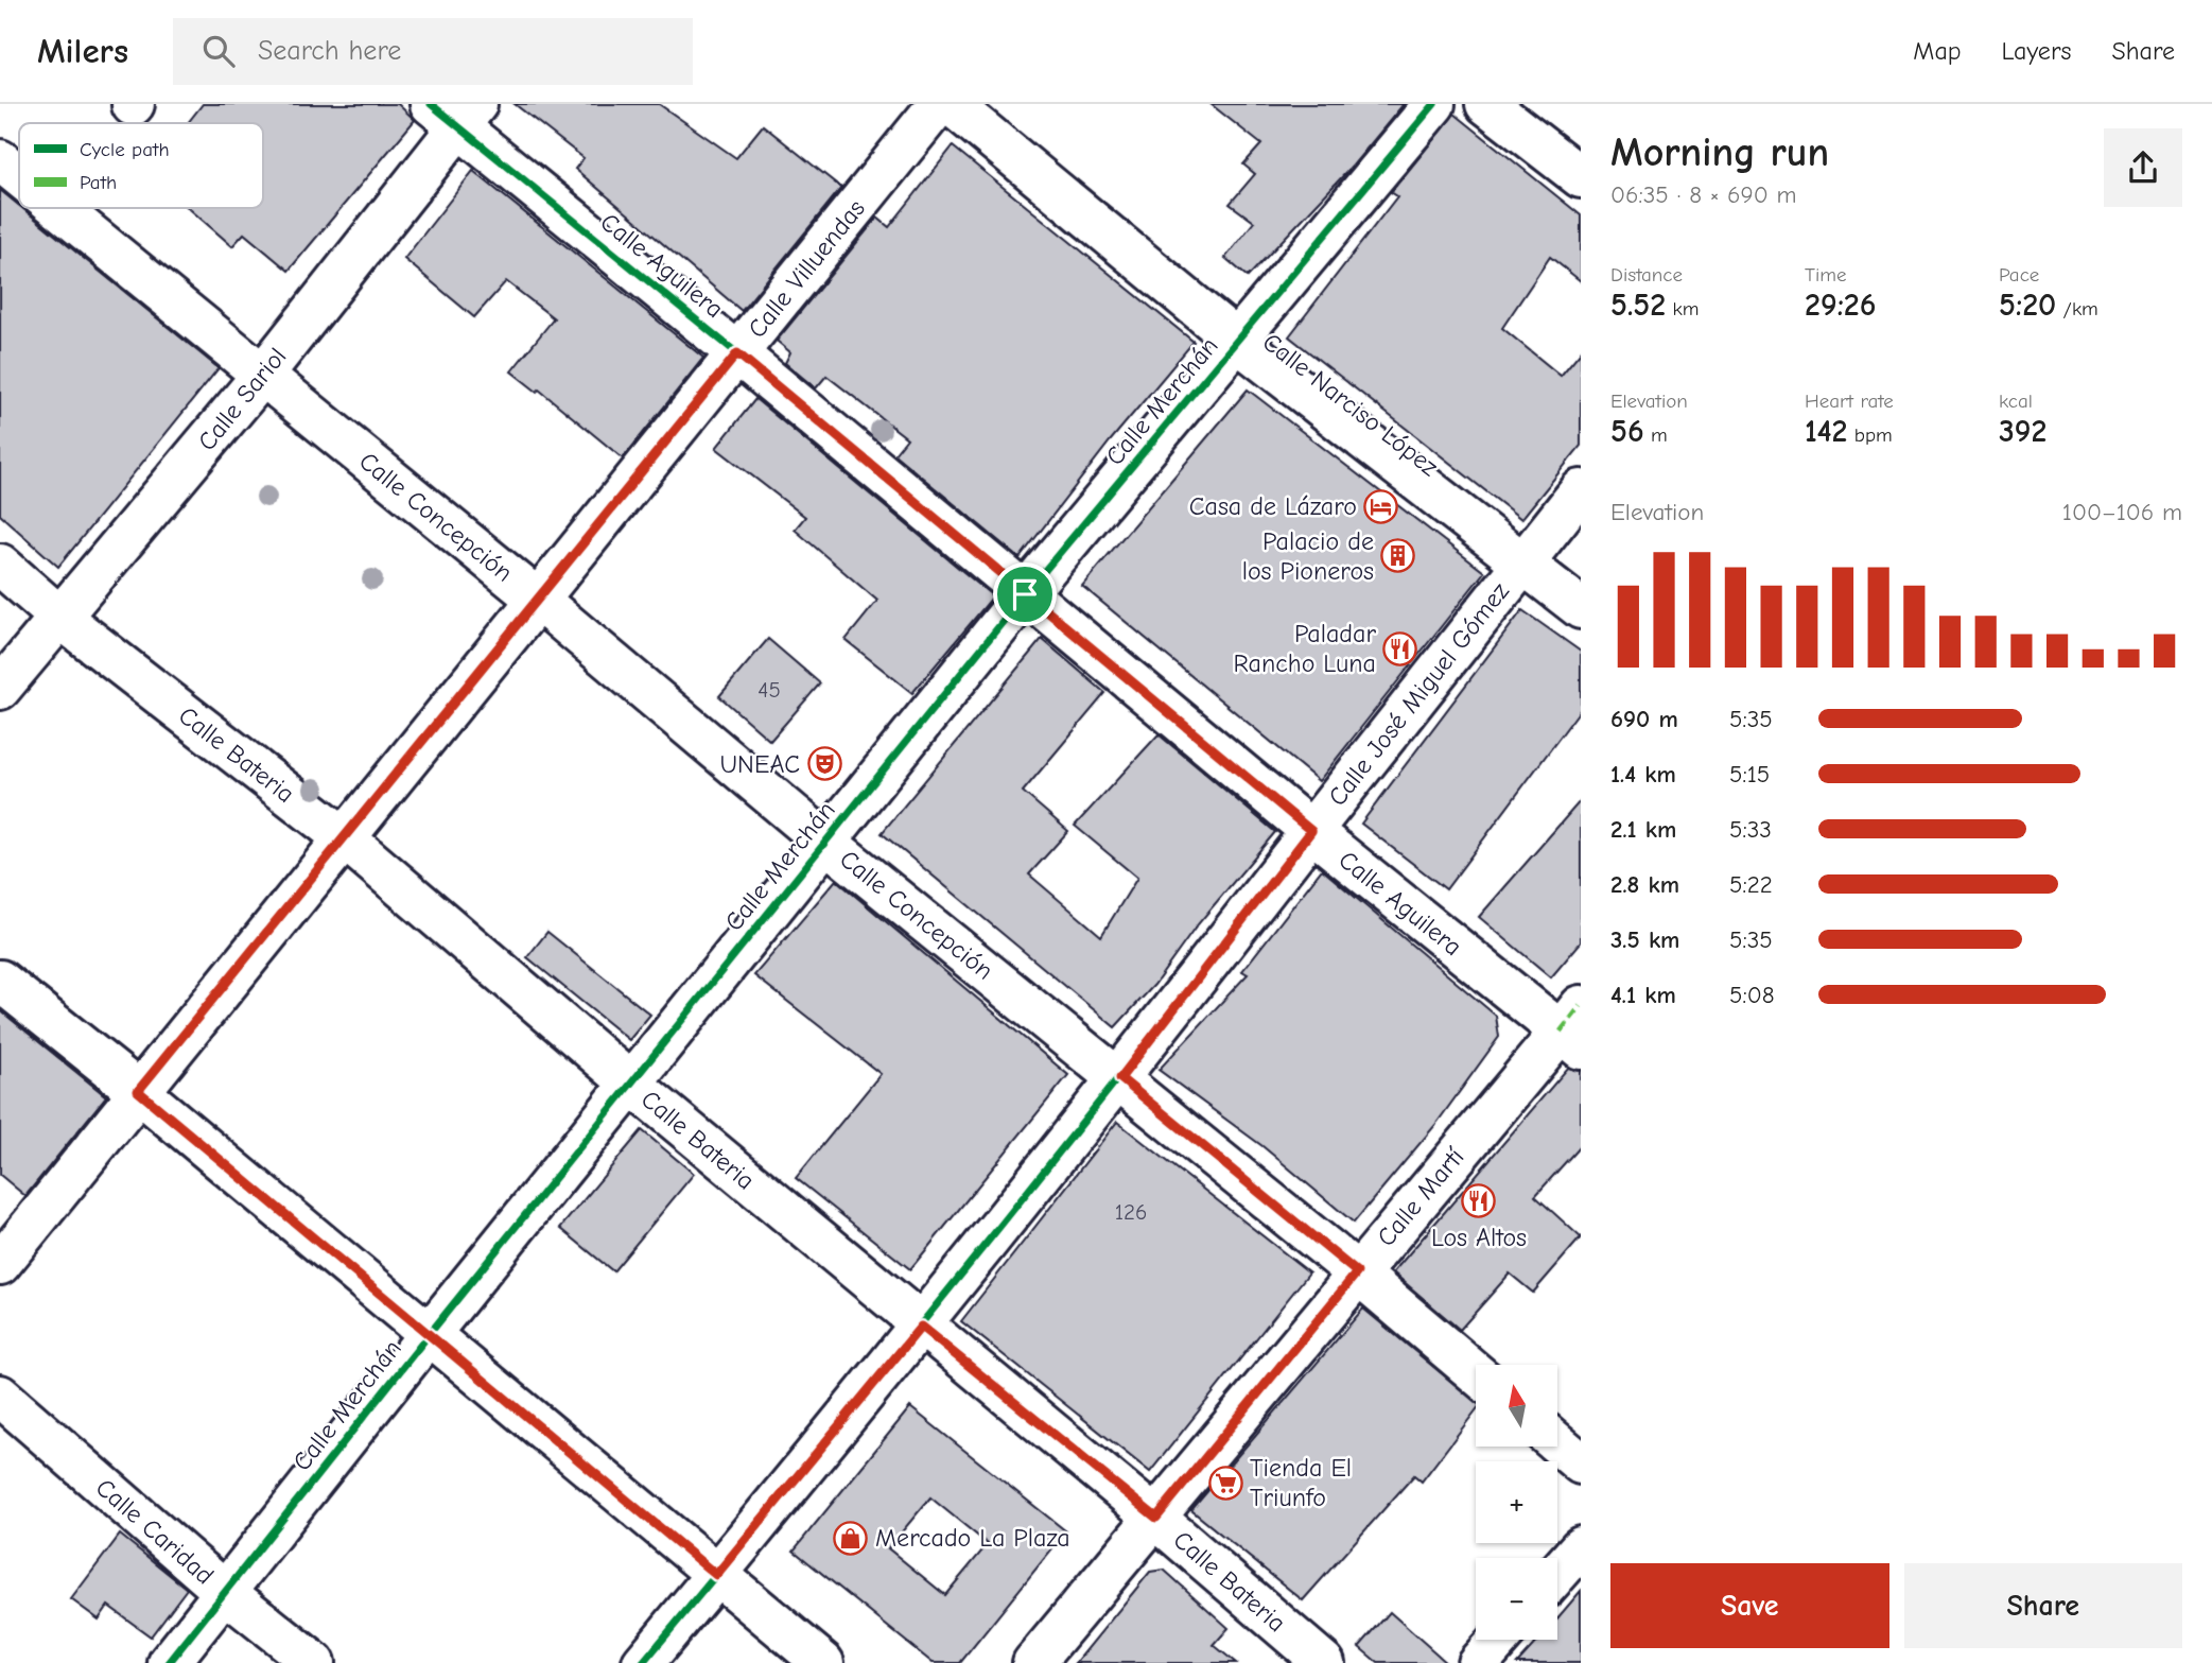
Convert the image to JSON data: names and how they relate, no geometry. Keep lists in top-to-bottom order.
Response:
{
  "streets": {
    "street": [
      "Calle Aguilera",
      "Calle Villuendas",
      "Calle Sariol",
      "Calle Merchán",
      "Calle Narciso López",
      "Calle Concepción",
      "Calle José Miguel Gómez",
      "Calle Bateria",
      "Calle Martí",
      "Calle Caridad"
    ]
  },
  "crossings": [
    ["Calle Aguilera", "Calle Villuendas"],
    ["Calle Aguilera", "Calle Sariol"],
    ["Calle Aguilera", "Calle Merchán"],
    ["Calle Aguilera", "Calle José Miguel Gómez"],
    ["Calle Aguilera", "Calle Martí"],
    ["Calle Villuendas", "Calle Concepción"],
    ["Calle Villuendas", "Calle Bateria"],
    ["Calle Sariol", "Calle Concepción"],
    ["Calle Sariol", "Calle Bateria"],
    ["Calle Merchán", "Calle Narciso López"],
    ["Calle Merchán", "Calle Concepción"],
    ["Calle Merchán", "Calle Bateria"],
    ["Calle Merchán", "Calle Caridad"],
    ["Calle Narciso López", "Calle José Miguel Gómez"],
    ["Calle Concepción", "Calle José Miguel Gómez"],
    ["Calle Concepción", "Calle Martí"],
    ["Calle José Miguel Gómez", "Calle Bateria"],
    ["Calle Bateria", "Calle Martí"]
  ],
  "places": {
    "hotel": ["Casa de Lázaro"],
    "building": ["Palacio de los Pioneros"],
    "restaurant": ["Paladar Rancho Luna", "Los Altos"],
    "theatre": ["UNEAC"],
    "supermarket": ["Tienda El Triunfo"],
    "shop": ["Mercado La Plaza"]
  },
  "house_numbers": ["45", "126"],
  "legend": ["Cycle path", "Path"],
  "north": "top",
  "page": {
    "header": "Milers",
    "search": "Search here",
    "nav": ["Map", "Layers", "Share"],
    "heading": ["Morning run", "06:35 · 8 × 690 m"],
    "stats": [
      ["Distance", "5.52 km"],
      ["Time", "29:26"],
      ["Pace", "5:20 /km"],
      ["Elevation", "56 m"],
      ["Heart rate", "142 bpm"],
      ["kcal", "392"]
    ],
    "chart": ["Elevation", "100–106 m"],
    "list": [
      {
        "name": "690 m",
        "note": "5:35"
      },
      {
        "name": "1.4 km",
        "note": "5:15"
      },
      {
        "name": "2.1 km",
        "note": "5:33"
      },
      {
        "name": "2.8 km",
        "note": "5:22"
      },
      {
        "name": "3.5 km",
        "note": "5:35"
      },
      {
        "name": "4.1 km",
        "note": "5:08"
      }
    ],
    "map_buttons": ["+", "−"],
    "buttons": ["Save", "Share"]
  }
}
